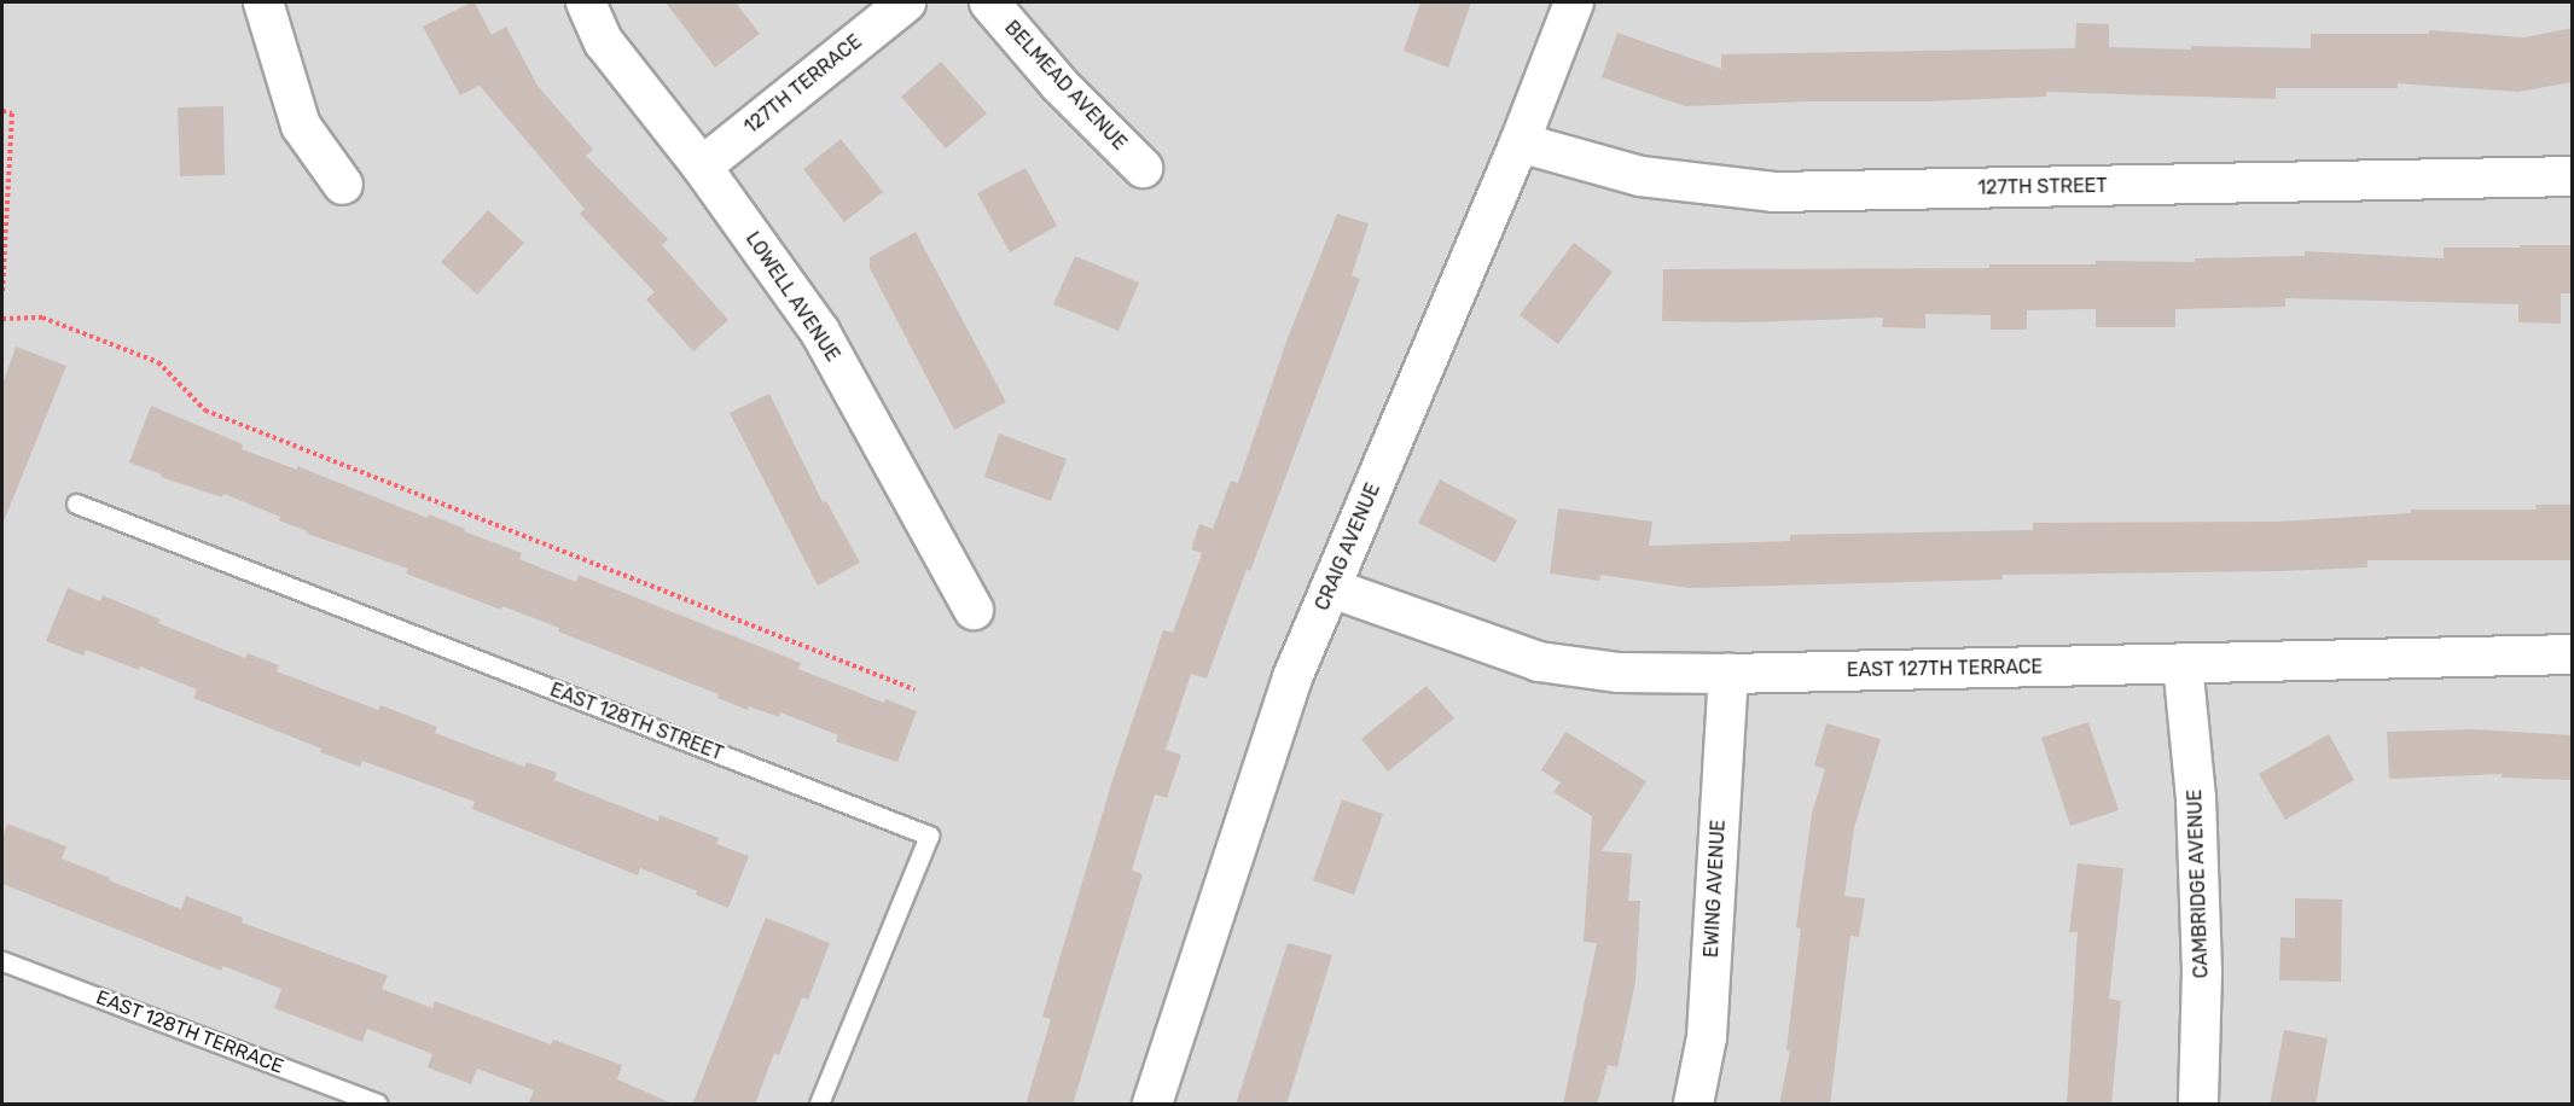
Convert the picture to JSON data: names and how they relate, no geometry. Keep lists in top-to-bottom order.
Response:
{
  "streets": {
    "street": [
      "127TH TERRACE",
      "BELMEAD AVENUE",
      "127TH STREET",
      "LOWELL AVENUE",
      "CRAIG AVENUE",
      "EAST 127TH TERRACE",
      "CAMBRIDGE AVENUE",
      "EWING AVENUE"
    ],
    "lane": ["EAST 128TH STREET", "EAST 128TH TERRACE"]
  },
  "crossings": [
    ["127TH TERRACE", "LOWELL AVENUE"],
    ["127TH STREET", "CRAIG AVENUE"],
    ["CRAIG AVENUE", "EAST 127TH TERRACE"],
    ["EAST 127TH TERRACE", "CAMBRIDGE AVENUE"],
    ["EAST 127TH TERRACE", "EWING AVENUE"]
  ]
}
